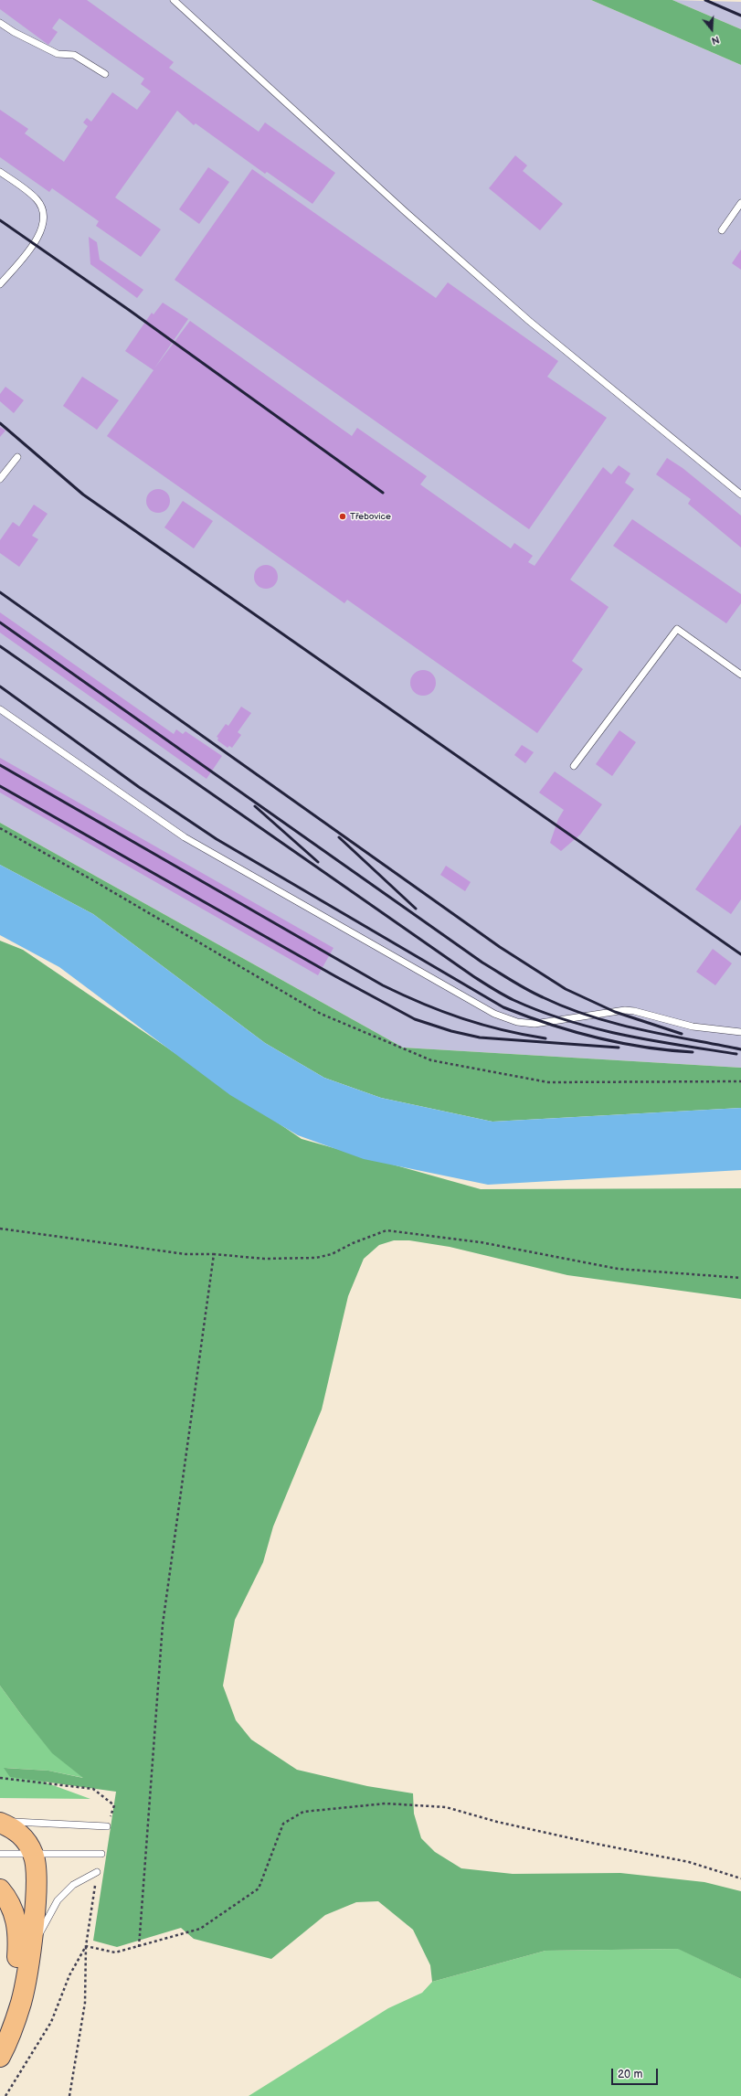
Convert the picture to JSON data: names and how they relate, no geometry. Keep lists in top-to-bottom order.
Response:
{
  "places": ["Třebovice"],
  "scale_bar": "20 m",
  "north": "bottom"
}
